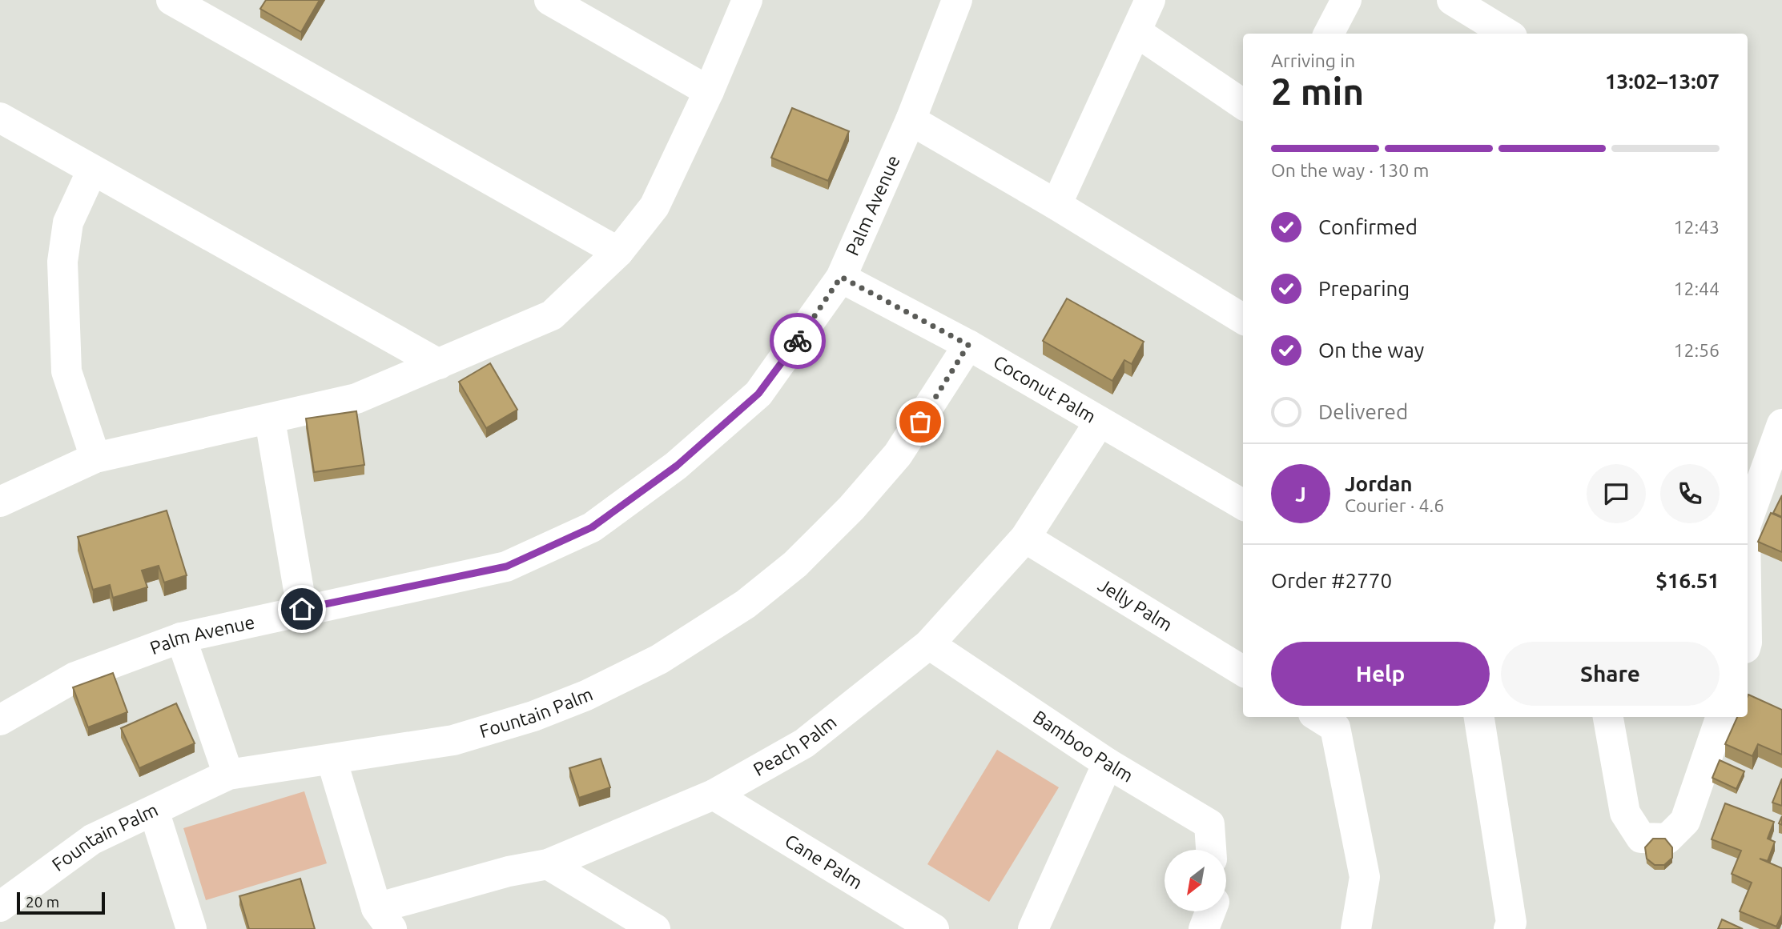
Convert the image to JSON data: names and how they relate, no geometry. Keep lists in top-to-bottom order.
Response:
{
  "streets": {
    "street": [
      "Palm Avenue",
      "Coconut Palm",
      "Jelly Palm",
      "Fountain Palm",
      "Peach Palm",
      "Bamboo Palm",
      "Cane Palm"
    ]
  },
  "crossings": [
    ["Palm Avenue", "Coconut Palm"],
    ["Coconut Palm", "Fountain Palm"],
    ["Coconut Palm", "Peach Palm"],
    ["Jelly Palm", "Peach Palm"],
    ["Peach Palm", "Bamboo Palm"],
    ["Peach Palm", "Cane Palm"]
  ],
  "scale_bar": "20 m",
  "north": "bottom left",
  "page": {
    "heading": ["2 min", "Arriving in", "13:02–13:07"],
    "panel": [
      "Jordan",
      "Courier · 4.6",
      "Order #2770",
      "$16.51"
    ],
    "bar": "On the way · 130 m",
    "list": [
      ["Confirmed", "12:43"],
      ["Preparing", "12:44"],
      ["On the way", "12:56"],
      "Delivered"
    ],
    "round": "J",
    "buttons": ["Help", "Share"],
    "scale": "20 m"
  }
}
